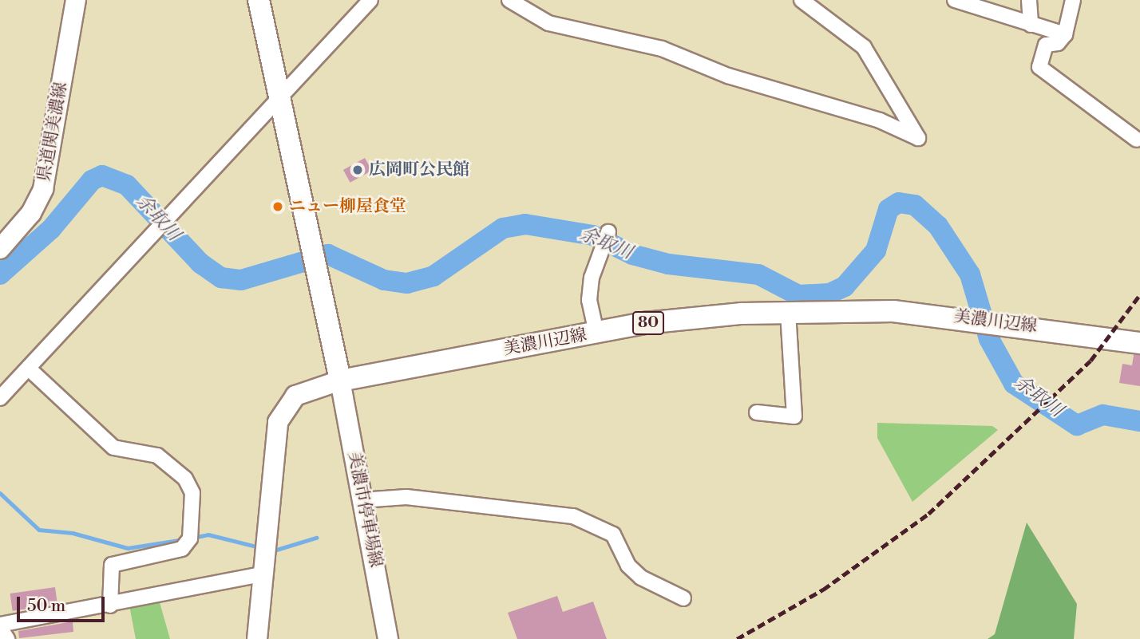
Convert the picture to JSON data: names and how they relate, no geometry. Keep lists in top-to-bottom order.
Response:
{
  "streets": {
    "main road": [
      "県道関美濃線",
      "美濃川辺線",
      "80",
      "美濃市停車場線"
    ]
  },
  "crossings": [
    ["美濃川辺線", "美濃市停車場線"]
  ],
  "water": ["余取川"],
  "places": ["広岡町公民館", "ニュー柳屋食堂"],
  "scale_bar": "50 m"
}
